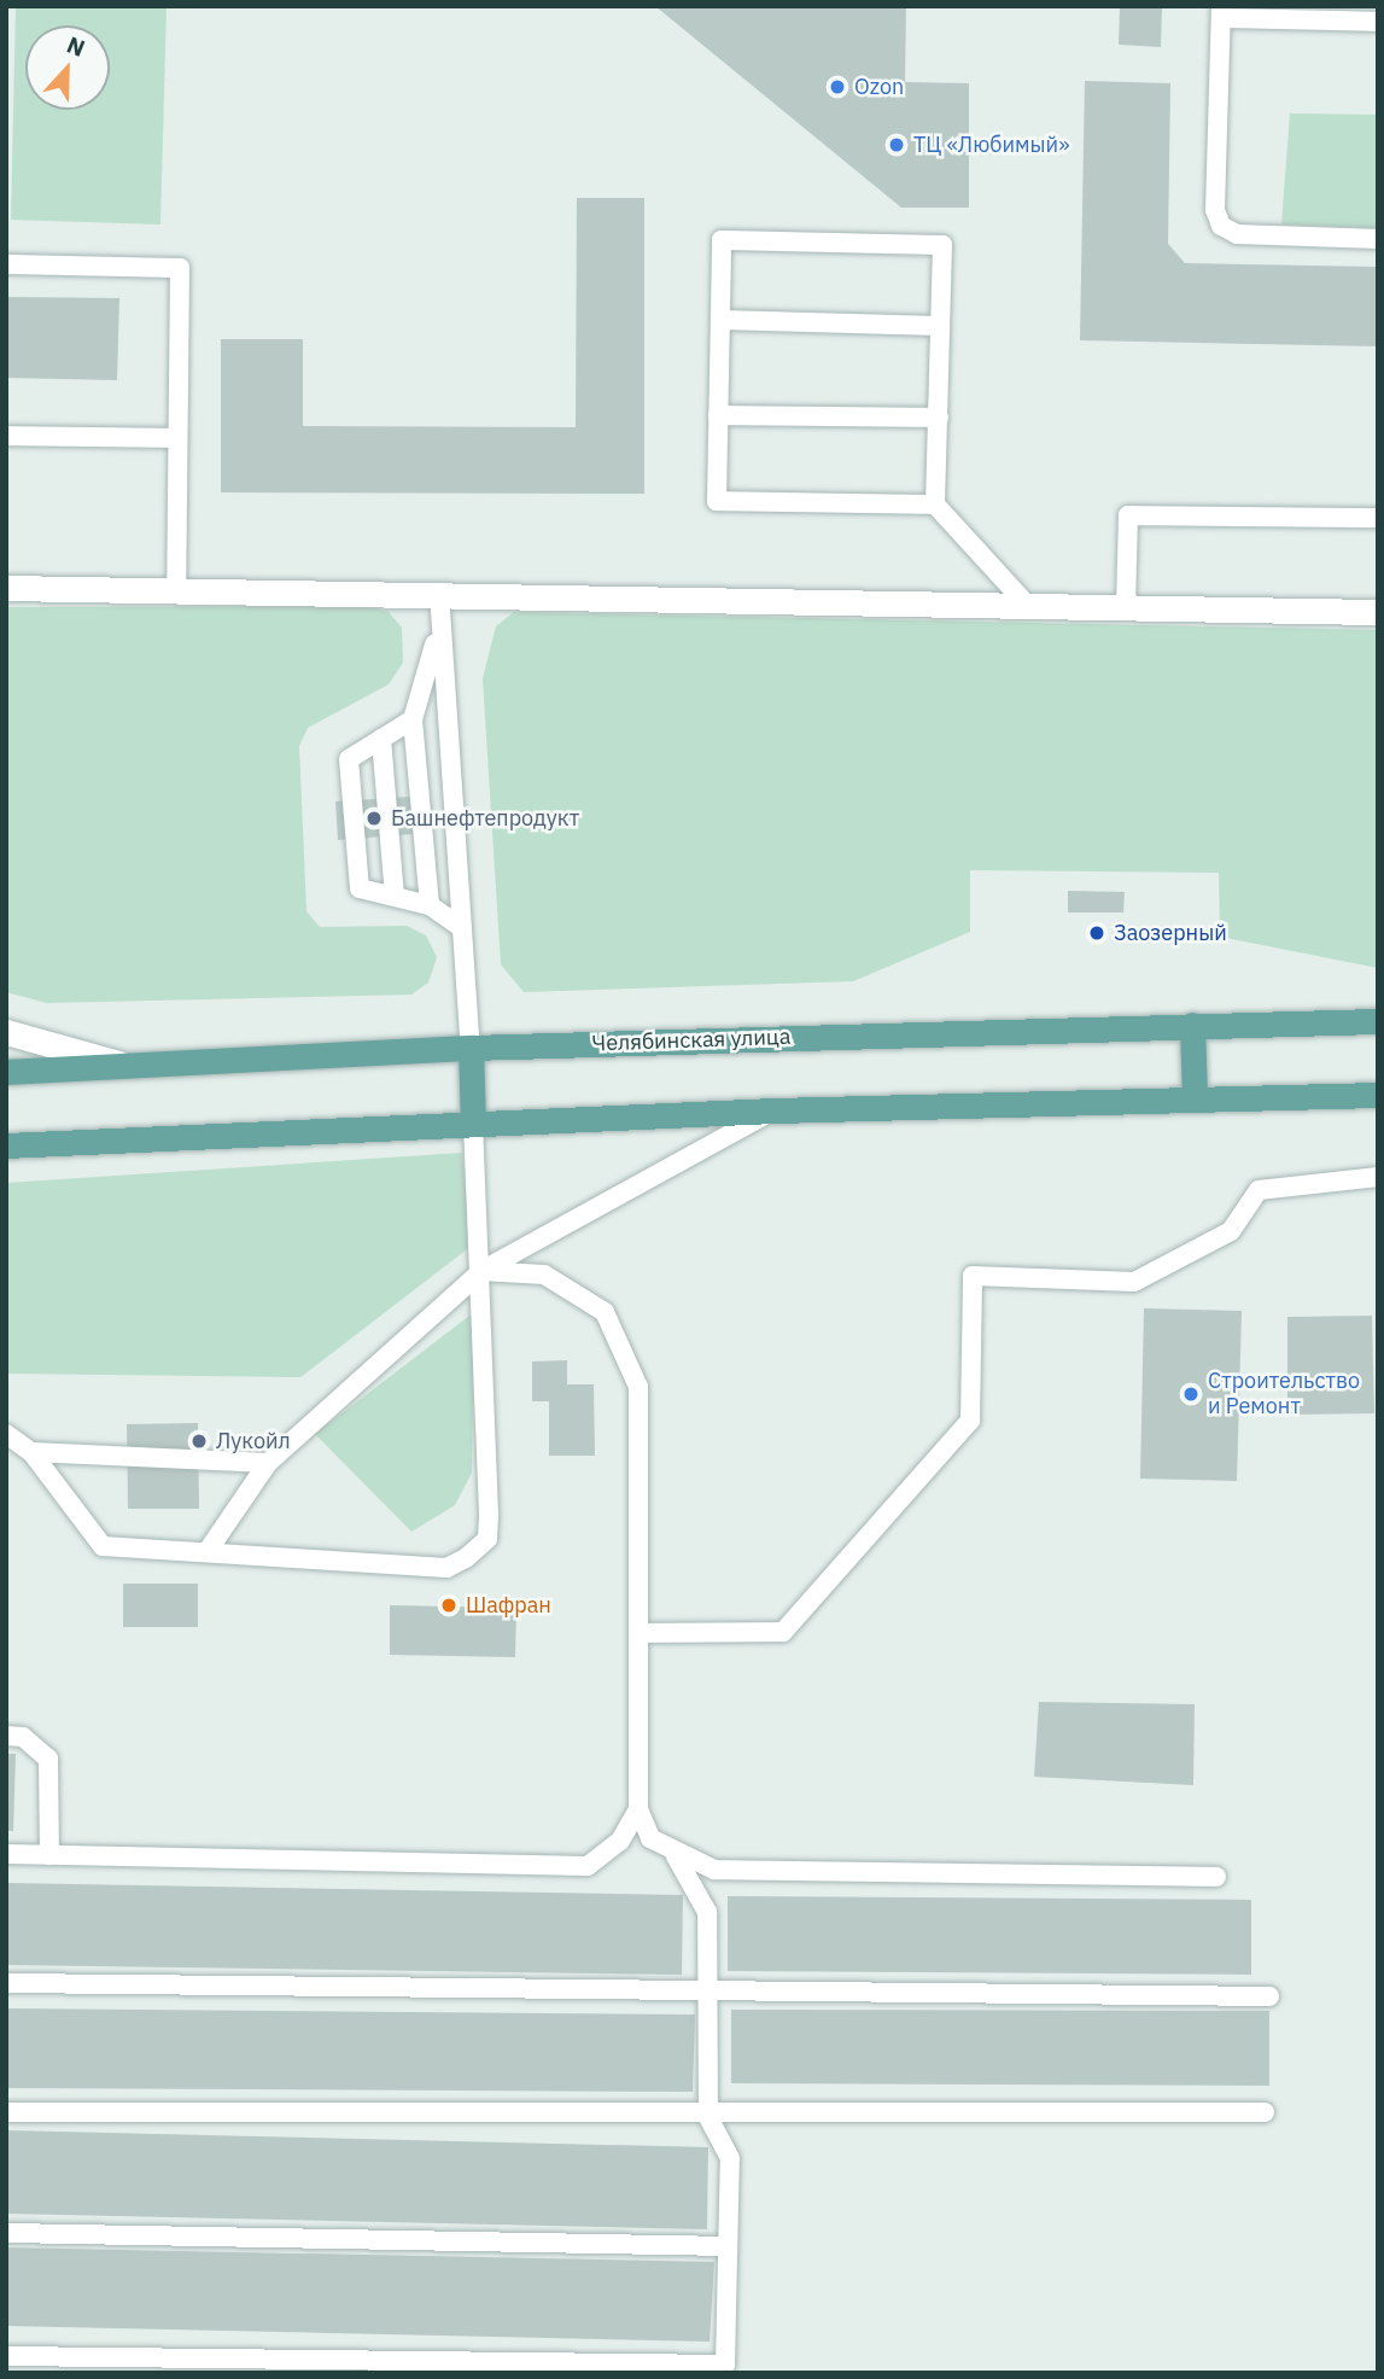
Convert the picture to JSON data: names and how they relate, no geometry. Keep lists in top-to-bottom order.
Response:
{
  "streets": {
    "main road": ["Челябинская улица"]
  },
  "places": [
    "Ozon",
    "ТЦ «Любимый»",
    "Башнефтепродукт",
    "Заозерный",
    "Строительство и Ремонт",
    "Лукойл",
    "Шафран"
  ],
  "north": "top"
}
